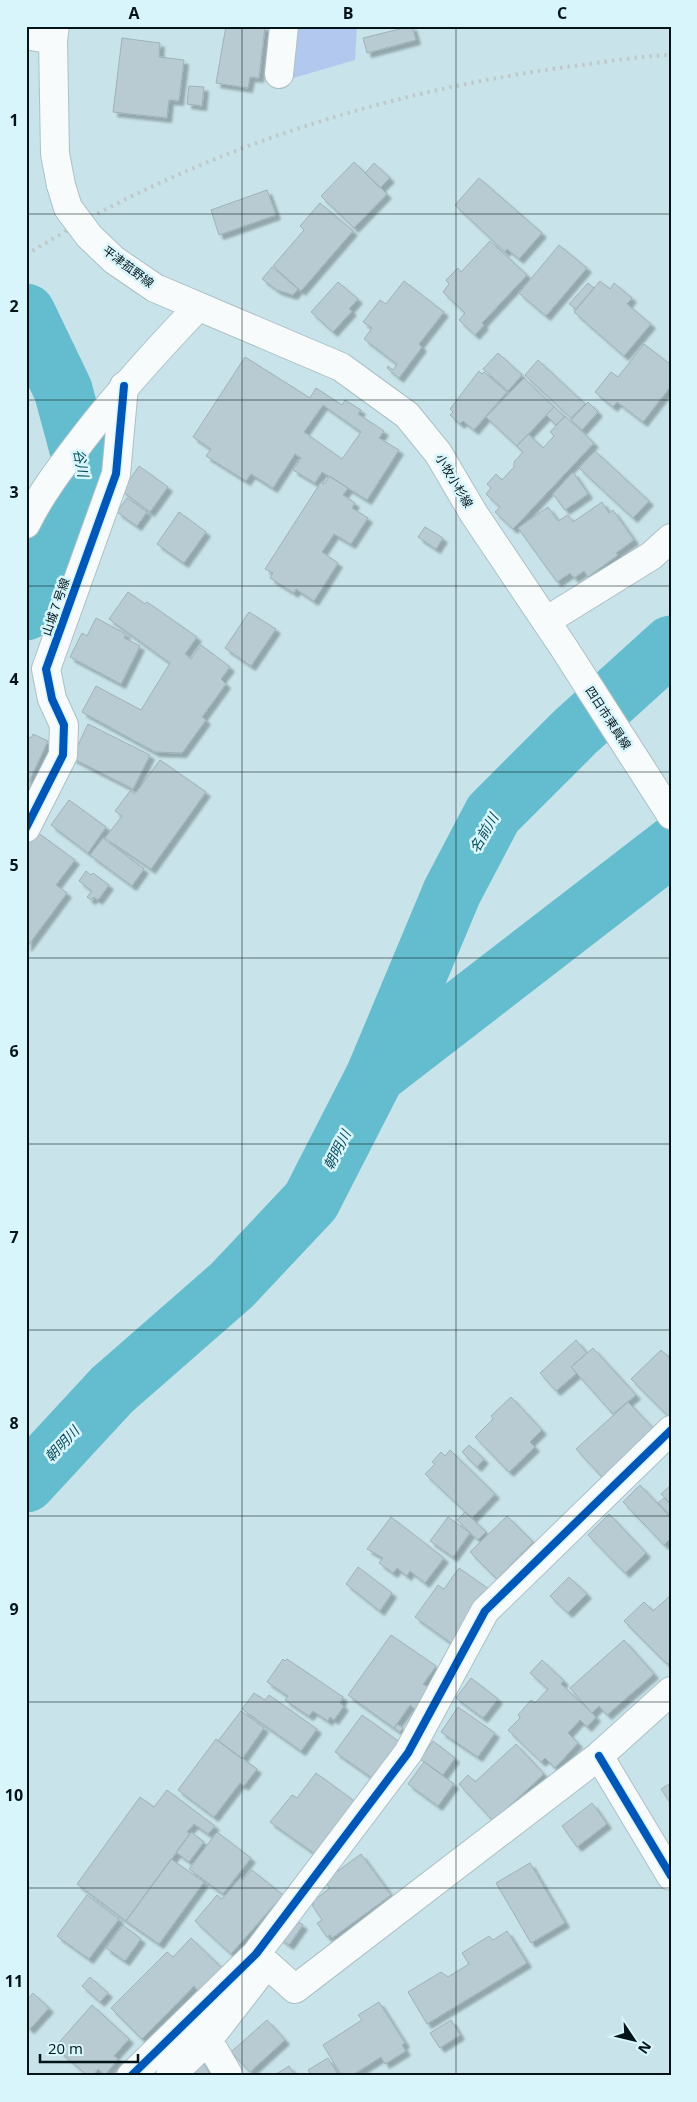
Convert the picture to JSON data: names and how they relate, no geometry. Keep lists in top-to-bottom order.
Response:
{
  "streets": {
    "street": [
      "平津菰野線",
      "小牧小杉線",
      "山城７号線",
      "四日市東員線"
    ]
  },
  "crossings": [
    ["平津菰野線", "小牧小杉線"],
    ["小牧小杉線", "四日市東員線"]
  ],
  "water": ["谷川", "名前川", "朝明川"],
  "scale_bar": "20 m",
  "north": "bottom right",
  "grid": {
    "columns": ["A", "B", "C"],
    "rows": [
      "1",
      "2",
      "3",
      "4",
      "5",
      "6",
      "7",
      "8",
      "9",
      "10",
      "11"
    ]
  }
}
